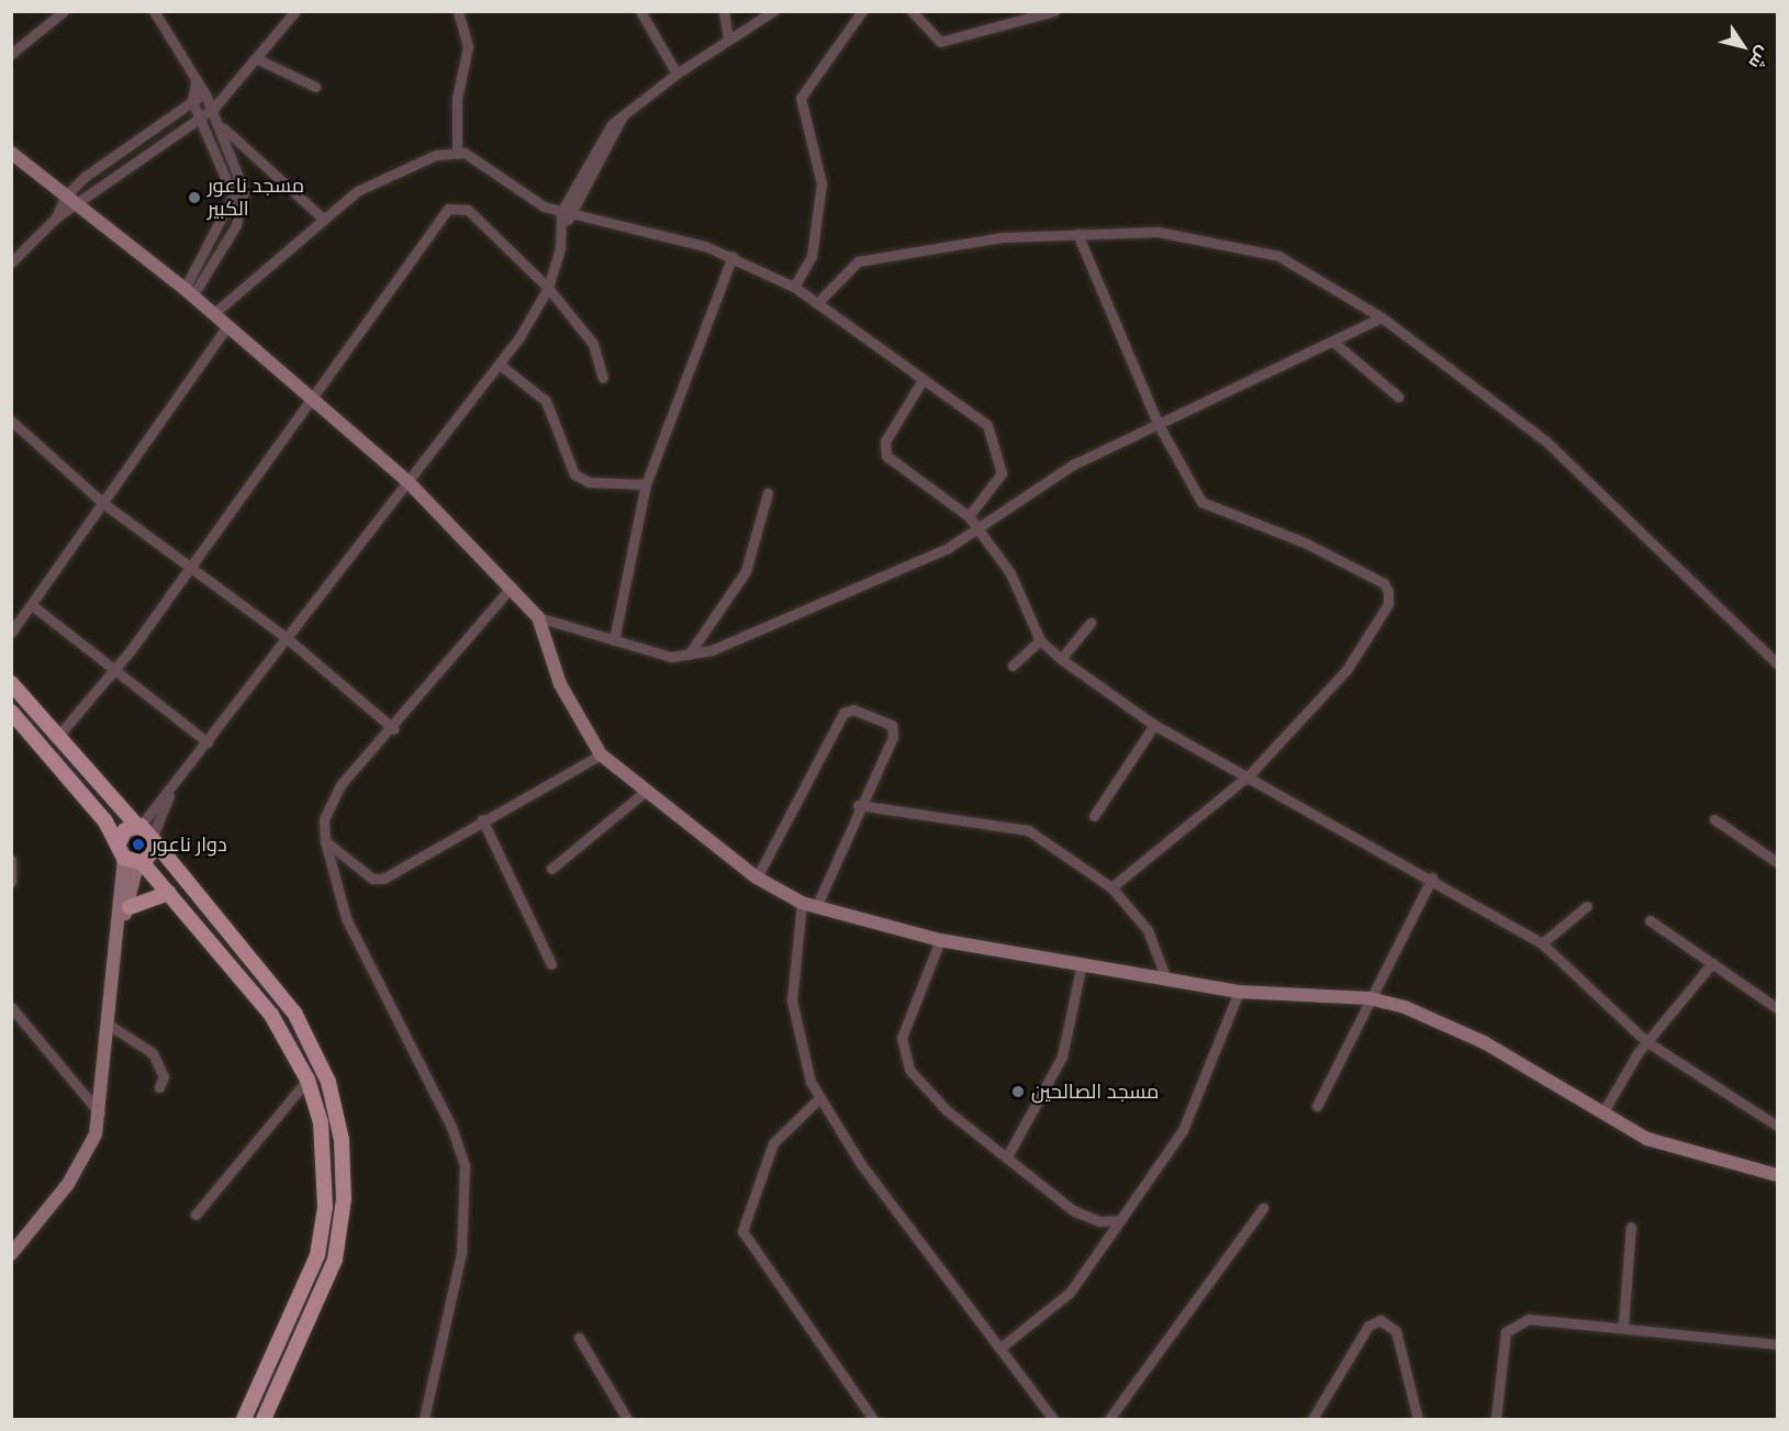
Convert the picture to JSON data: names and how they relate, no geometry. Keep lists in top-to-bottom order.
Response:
{
  "places": ["مسجد ناعور الكبير", "دوار ناعور", "مسجد الصالحين"],
  "north": "bottom right"
}
